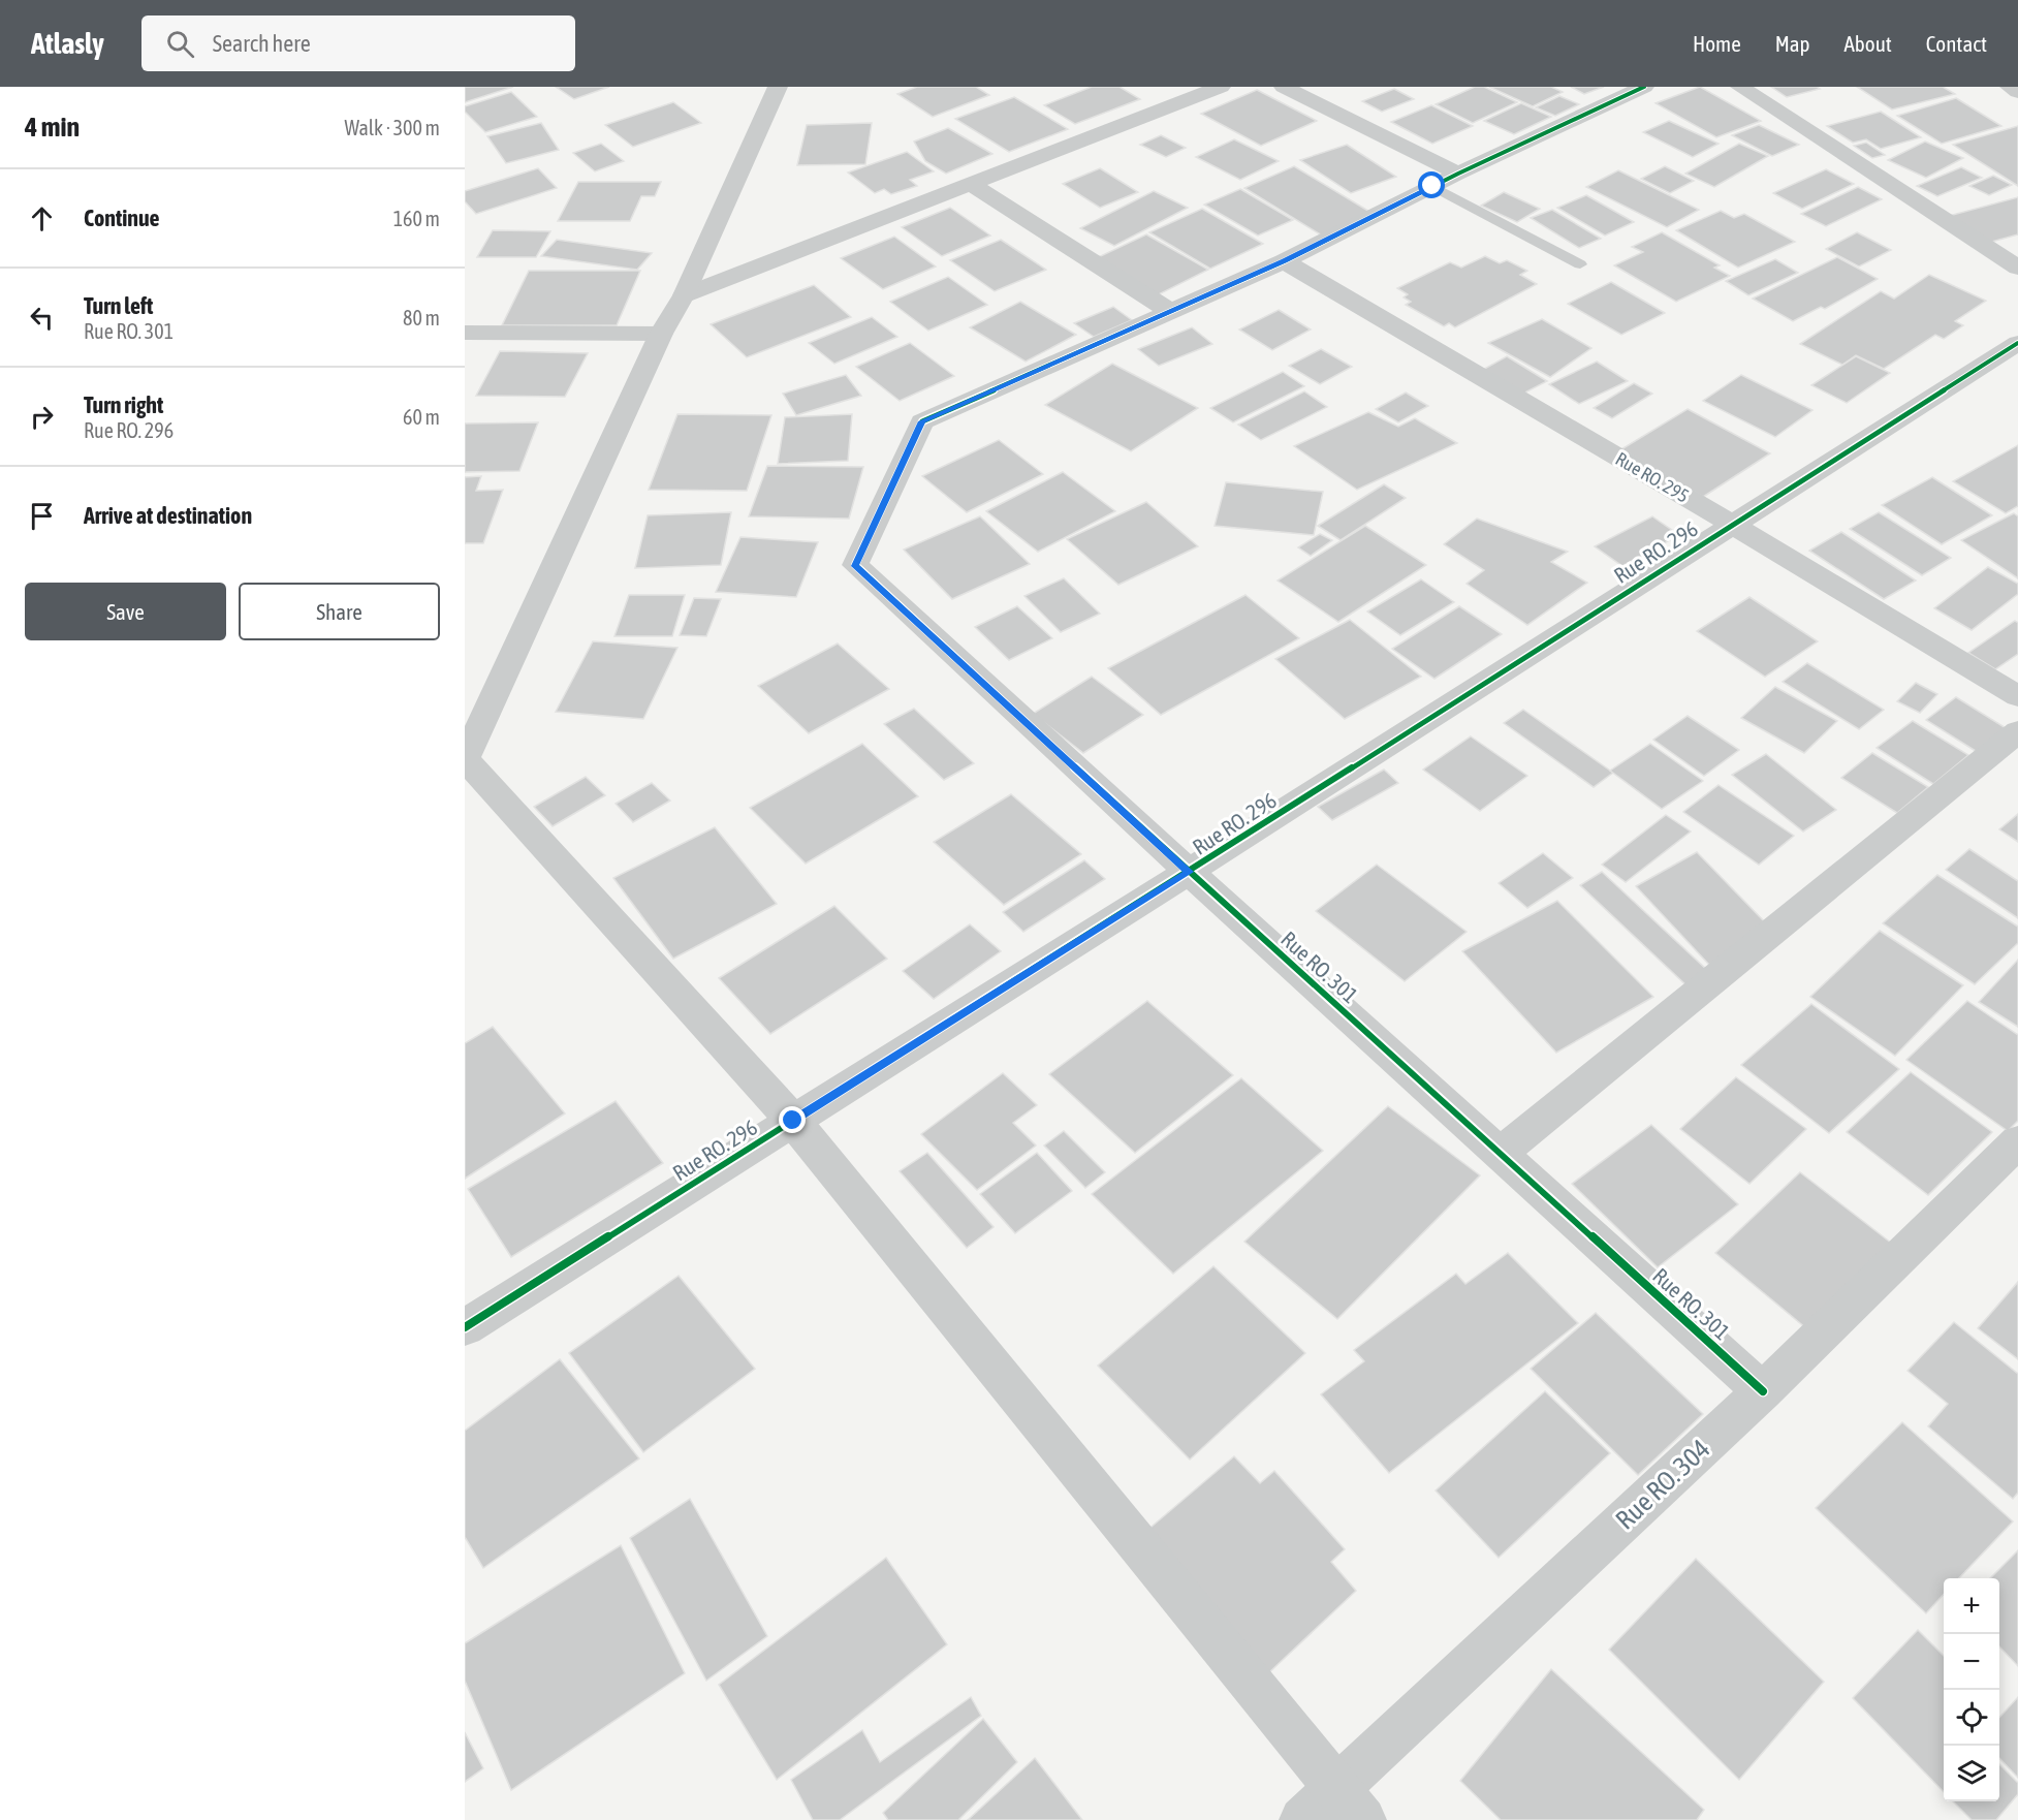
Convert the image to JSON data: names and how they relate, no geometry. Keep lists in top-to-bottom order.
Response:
{
  "streets": {
    "street": [
      "Rue RO. 295",
      "Rue RO. 296",
      "Rue RO. 301",
      "Rue RO. 304"
    ]
  },
  "crossings": [
    ["Rue RO. 295", "Rue RO. 296"],
    ["Rue RO. 296", "Rue RO. 301"],
    ["Rue RO. 301", "Rue RO. 304"]
  ],
  "page": {
    "header": "Atlasly",
    "search": "Search here",
    "nav": [
      "Home",
      "Map",
      "About",
      "Contact"
    ],
    "heading": ["4 min", "Walk · 300 m"],
    "list": [
      ["Continue", "160 m"],
      ["Turn left", "Rue RO. 301", "80 m"],
      ["Turn right", "Rue RO. 296", "60 m"],
      "Arrive at destination"
    ],
    "buttons": ["Save", "Share"],
    "map_buttons": ["+", "−"]
  }
}
